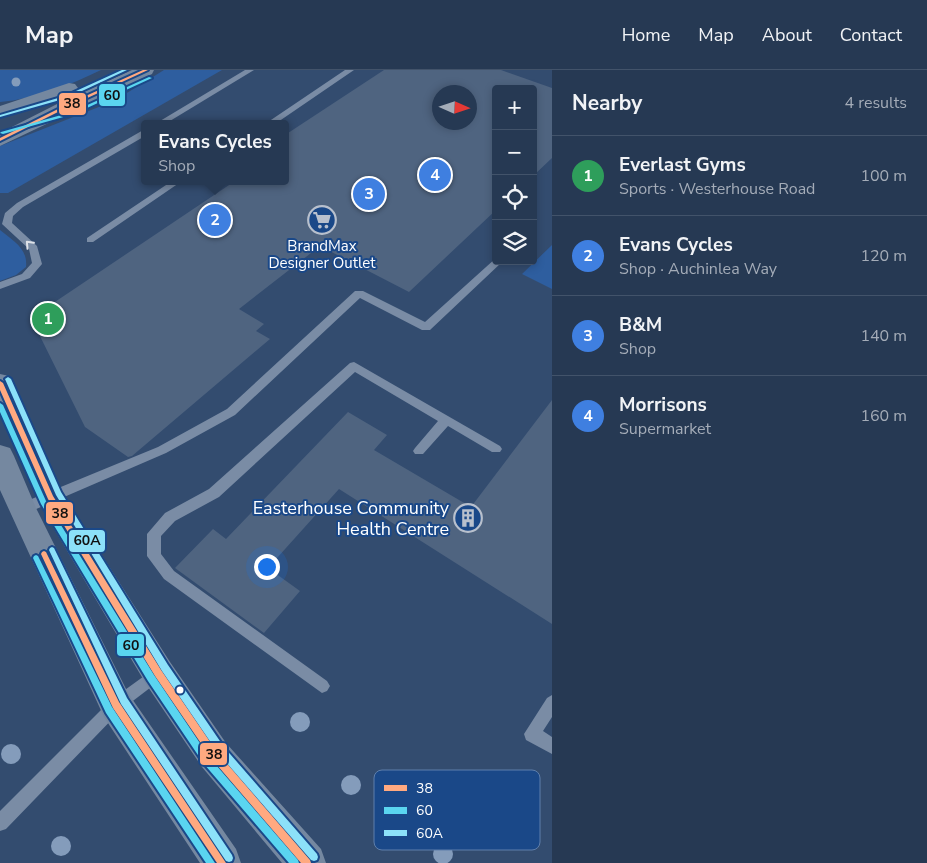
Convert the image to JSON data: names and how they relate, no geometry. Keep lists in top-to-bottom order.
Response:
{
  "places": {
    "supermarket": ["BrandMax Designer Outlet"],
    "building": ["Easterhouse Community Health Centre"]
  },
  "lines": ["transit line 38", "transit line 60A", "transit line 60"],
  "legend": ["38", "60", "60A"],
  "north": "right",
  "page": {
    "header": "Map",
    "nav": [
      "Home",
      "Map",
      "About",
      "Contact"
    ],
    "heading": ["Nearby", "4 results"],
    "map_buttons": ["+", "−"],
    "popup": ["Evans Cycles", "Shop"],
    "list": [
      {
        "mark": "1",
        "name": "Everlast Gyms",
        "note": "Sports · Westerhouse Road",
        "value": "100 m"
      },
      {
        "mark": "2",
        "name": "Evans Cycles",
        "note": "Shop · Auchinlea Way",
        "value": "120 m"
      },
      {
        "mark": "3",
        "name": "B&M",
        "note": "Shop",
        "value": "140 m"
      },
      {
        "mark": "4",
        "name": "Morrisons",
        "note": "Supermarket",
        "value": "160 m"
      }
    ],
    "pins": [
      "4",
      "3",
      "2",
      "1"
    ]
  }
}
